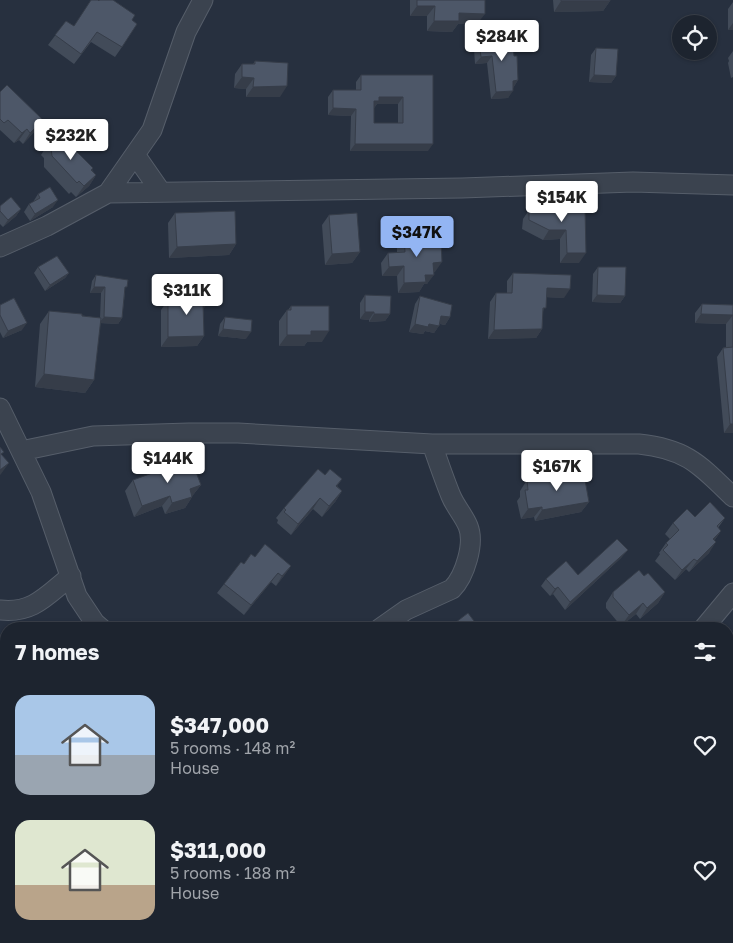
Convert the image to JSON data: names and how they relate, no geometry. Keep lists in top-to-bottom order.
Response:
{
  "page": {
    "price": [
      "$284K",
      "$232K",
      "$154K",
      "$347K",
      "$311K",
      "$144K",
      "$167K"
    ],
    "heading": "7 homes",
    "list": [
      {
        "name": "$347,000",
        "note": "5 rooms · 148 m² · House"
      },
      {
        "name": "$311,000",
        "note": "5 rooms · 188 m² · House"
      }
    ]
  }
}
